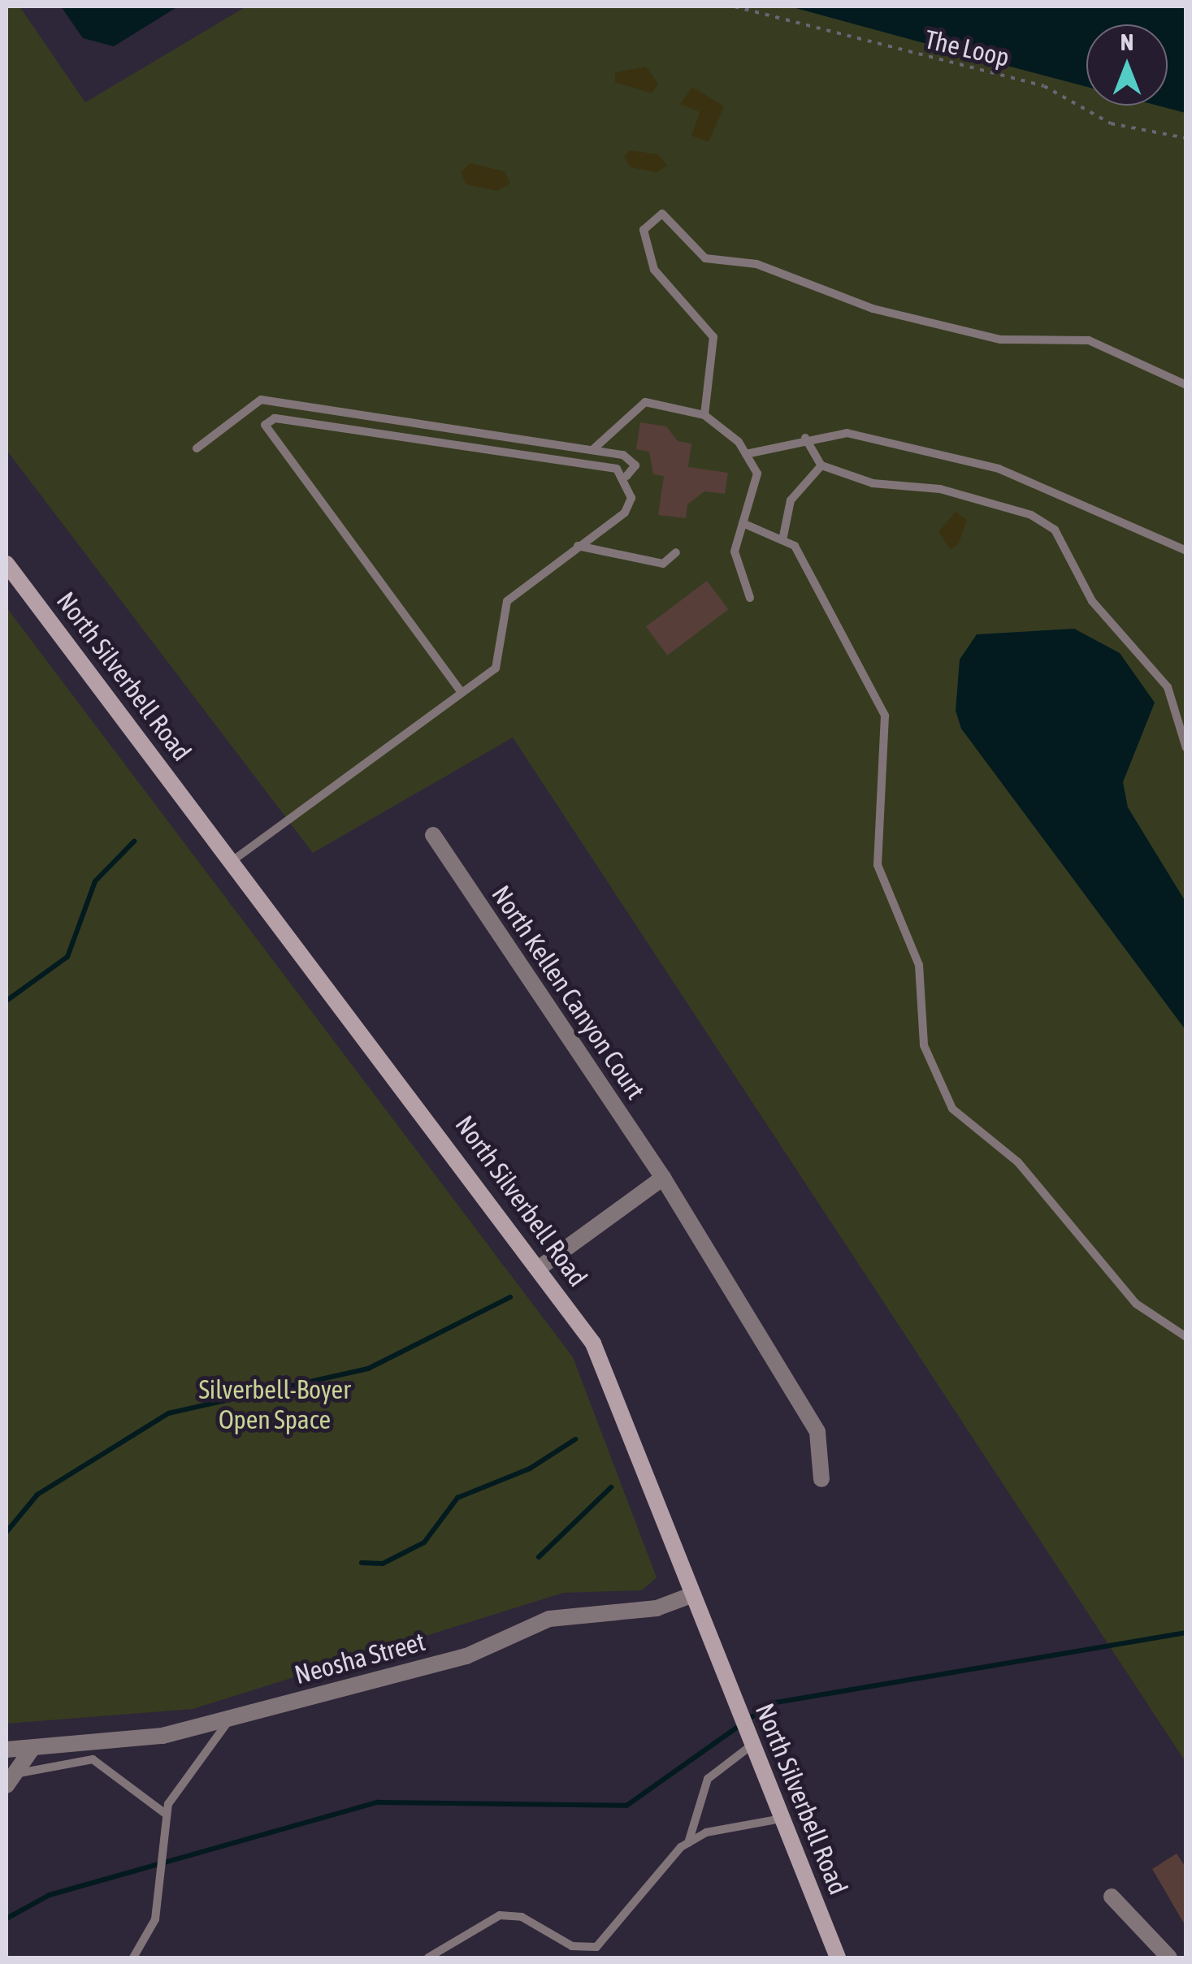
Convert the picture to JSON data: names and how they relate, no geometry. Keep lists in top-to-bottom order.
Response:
{
  "streets": {
    "main road": ["North Silverbell Road"],
    "street": ["North Kellen Canyon Court", "Neosha Street"],
    "path": ["The Loop"]
  },
  "crossings": [
    ["North Silverbell Road", "Neosha Street"]
  ],
  "parks": ["Silverbell-Boyer Open Space"],
  "north": "top"
}
